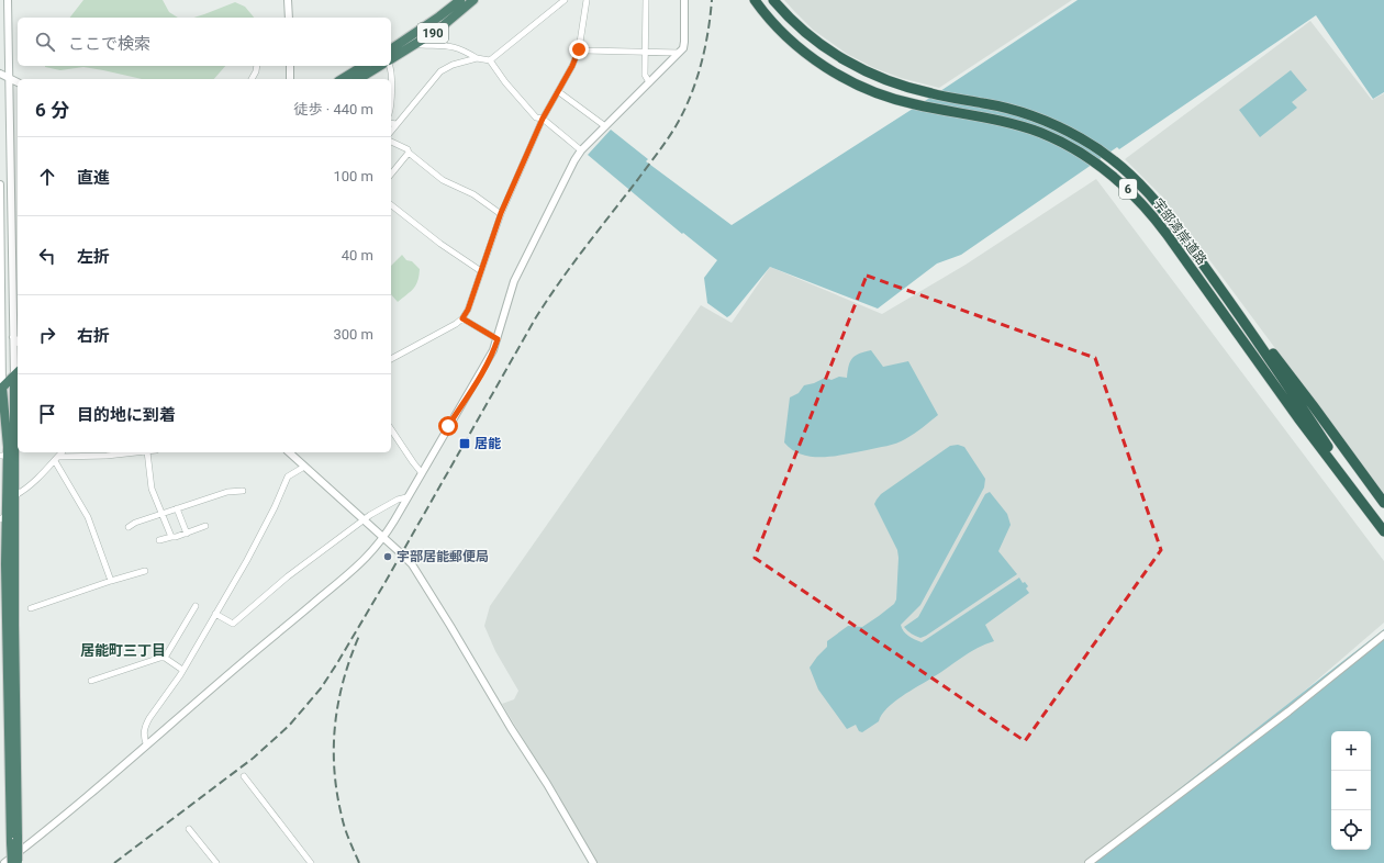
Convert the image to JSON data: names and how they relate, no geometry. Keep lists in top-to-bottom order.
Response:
{
  "streets": {
    "highway": ["190", "6", "宇部湾岸道路"]
  },
  "districts": ["居能町三丁目"],
  "places": {
    "transit": ["居能"],
    "other": ["宇部居能郵便局"]
  },
  "page": {
    "search": "ここで検索",
    "heading": ["6 分", "徒歩 · 440 m"],
    "list": [
      ["直進", "100 m"],
      ["左折", "40 m"],
      ["右折", "300 m"],
      "目的地に到着"
    ],
    "map_buttons": ["+", "−"]
  }
}
